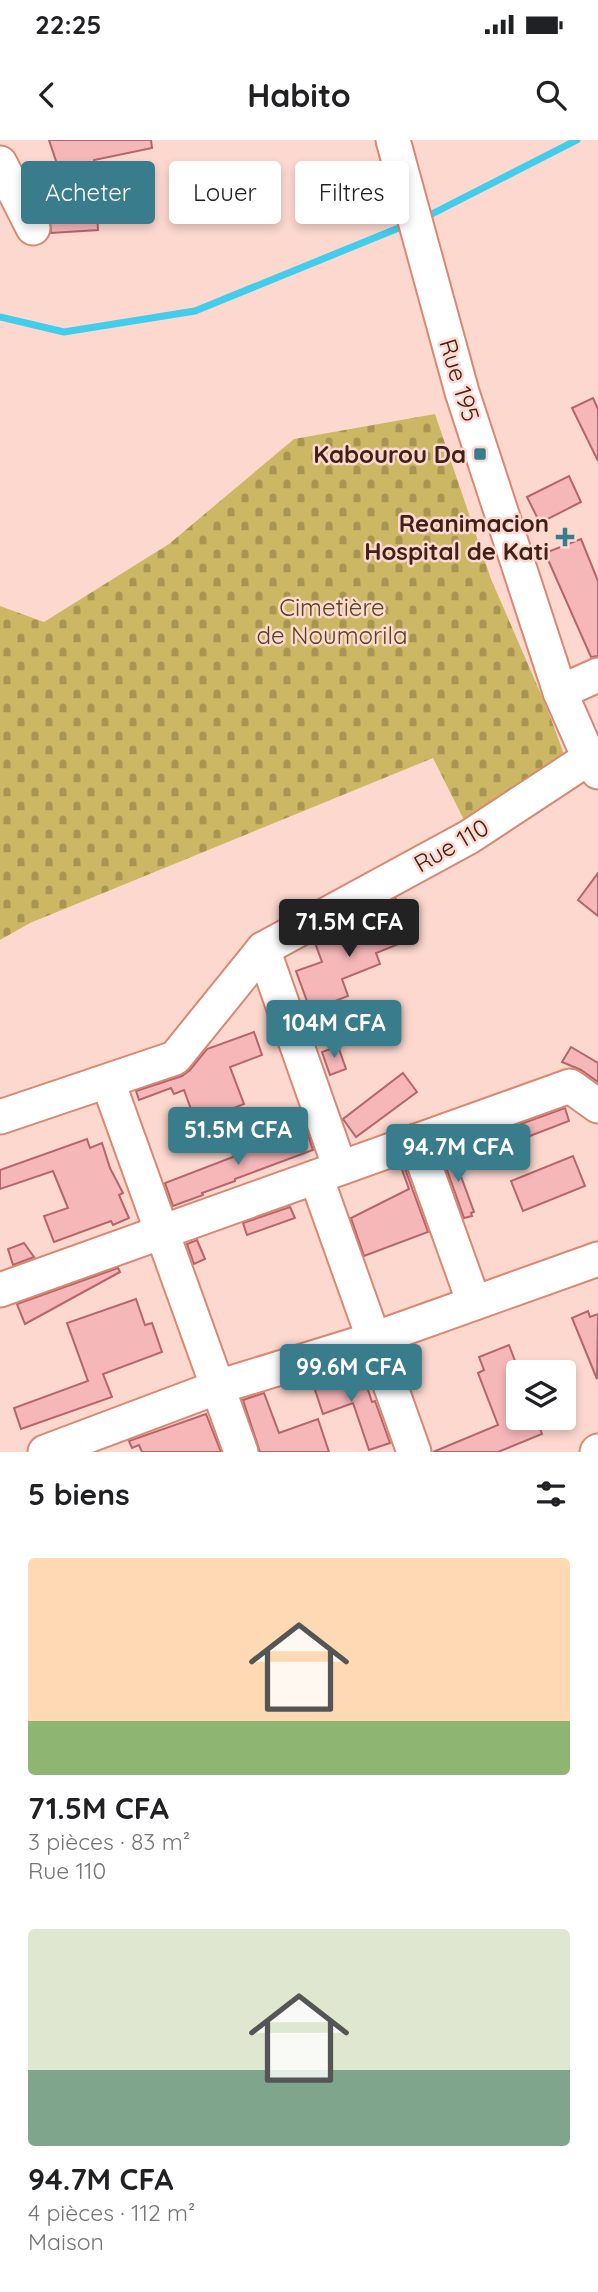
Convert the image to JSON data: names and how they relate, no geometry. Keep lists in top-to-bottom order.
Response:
{
  "streets": {
    "street": ["Rue 195", "Rue 110"]
  },
  "crossings": [
    ["Rue 195", "Rue 110"]
  ],
  "parks": ["Cimetière de Noumorila"],
  "places": {
    "transit": ["Kabourou Da"],
    "health": ["Reanimacion Hospital de Kati"]
  },
  "page": {
    "status": "22:25",
    "header": "Habito",
    "chip": ["Acheter", "Louer", "Filtres"],
    "price": [
      "71.5M CFA",
      "104M CFA",
      "51.5M CFA",
      "94.7M CFA",
      "99.6M CFA"
    ],
    "heading": "5 biens",
    "list": [
      {
        "name": "71.5M CFA",
        "note": "3 pièces · 83 m² · Rue 110"
      },
      {
        "name": "94.7M CFA",
        "note": "4 pièces · 112 m² · Maison"
      }
    ]
  }
}
